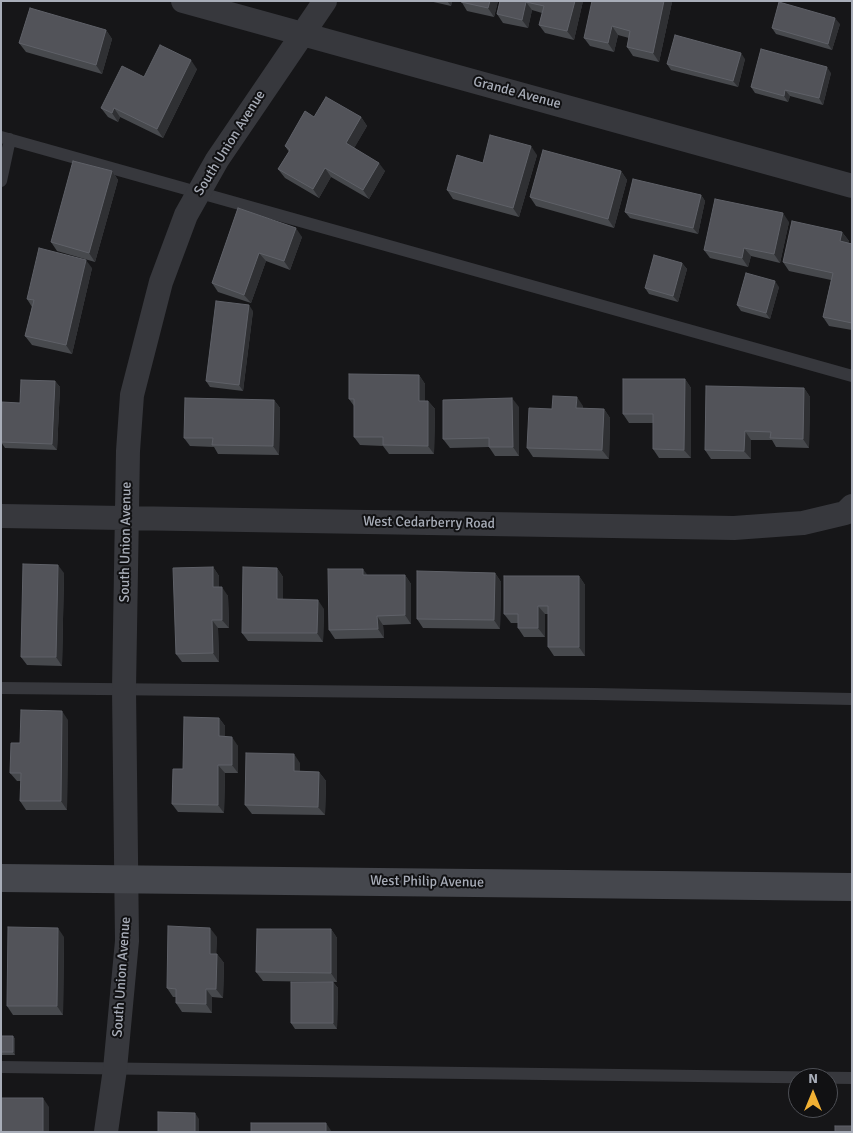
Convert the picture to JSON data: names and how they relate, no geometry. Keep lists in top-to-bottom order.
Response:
{
  "streets": {
    "main road": ["West Philip Avenue"],
    "street": ["Grande Avenue", "South Union Avenue", "West Cedarberry Road"]
  },
  "crossings": [
    ["Grande Avenue", "South Union Avenue"],
    ["South Union Avenue", "West Cedarberry Road"],
    ["South Union Avenue", "West Philip Avenue"]
  ],
  "north": "top"
}
